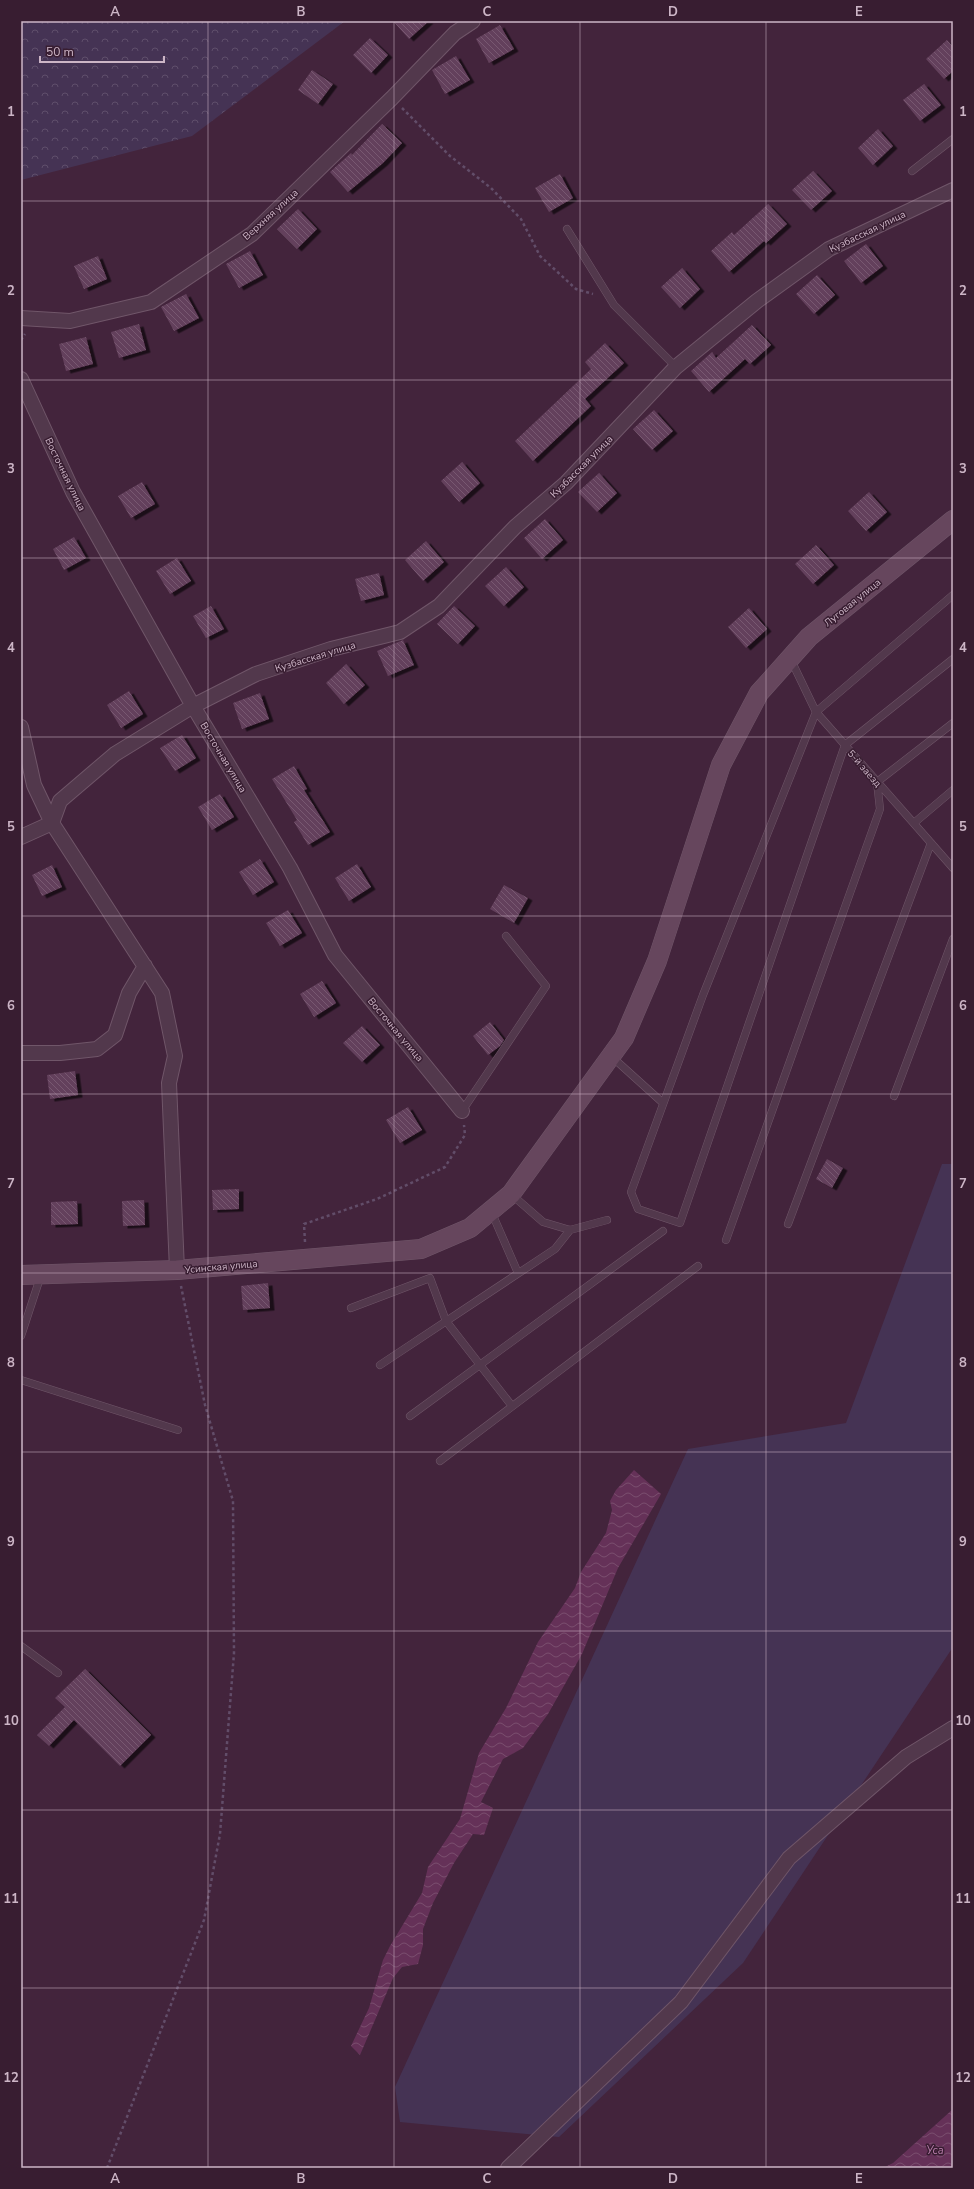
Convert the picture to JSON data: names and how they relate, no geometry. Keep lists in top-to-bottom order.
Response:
{
  "streets": {
    "street": [
      "Верхняя улица",
      "Кузбасская улица",
      "Восточная улица",
      "Луговая улица",
      "Усинская улица"
    ],
    "lane": ["5-й заезд"]
  },
  "crossings": [
    ["Кузбасская улица", "Восточная улица"],
    ["Луговая улица", "5-й заезд"],
    ["Луговая улица", "Усинская улица"]
  ],
  "water": ["Уса"],
  "scale_bar": "50 m",
  "grid": {
    "columns": [
      "A",
      "B",
      "C",
      "D",
      "E"
    ],
    "rows": [
      "1",
      "2",
      "3",
      "4",
      "5",
      "6",
      "7",
      "8",
      "9",
      "10",
      "11",
      "12"
    ]
  }
}
